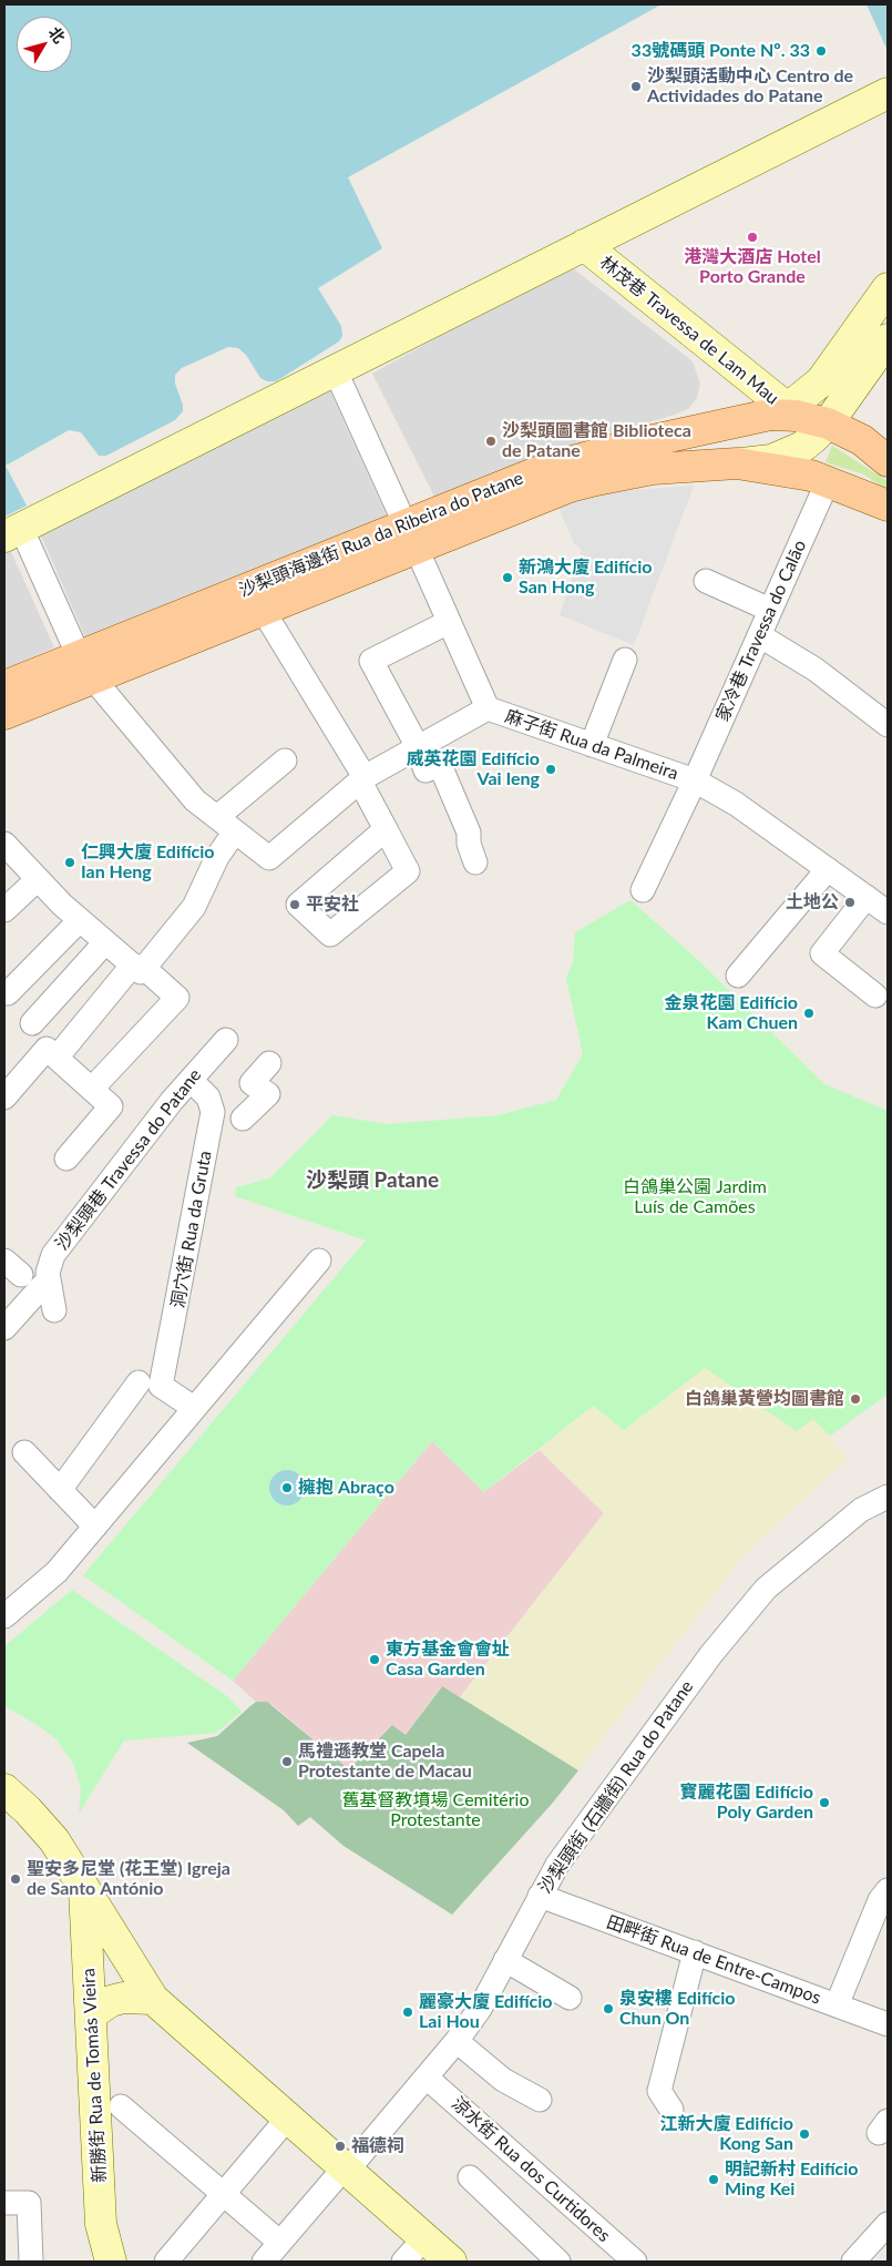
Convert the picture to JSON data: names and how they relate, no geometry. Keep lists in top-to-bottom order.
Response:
{
  "streets": {
    "main road": ["沙梨頭海邊街 Rua da Ribeira do Patane"],
    "street": [
      "林茂巷 Travessa de Lam Mau",
      "家冷巷 Travessa do Calão",
      "麻子街 Rua da Palmeira",
      "沙梨頭巷 Travessa do Patane",
      "洞穴街 Rua da Gruta",
      "沙梨頭街 (石牆街) Rua do Patane",
      "田畔街 Rua de Entre-Campos",
      "新勝街 Rua de Tomás Vieira",
      "涼水街 Rua dos Curtidores"
    ]
  },
  "crossings": [
    ["林茂巷 Travessa de Lam Mau", "沙梨頭海邊街 Rua da Ribeira do Patane"],
    ["沙梨頭海邊街 Rua da Ribeira do Patane", "家冷巷 Travessa do Calão"],
    ["家冷巷 Travessa do Calão", "麻子街 Rua da Palmeira"],
    ["沙梨頭巷 Travessa do Patane", "洞穴街 Rua da Gruta"],
    ["沙梨頭街 (石牆街) Rua do Patane", "田畔街 Rua de Entre-Campos"],
    ["沙梨頭街 (石牆街) Rua do Patane", "涼水街 Rua dos Curtidores"]
  ],
  "districts": ["沙梨頭 Patane"],
  "parks": ["白鴿巢公園 Jardim Luís de Camões", "舊基督教墳場 Cemitério Protestante"],
  "places": [
    "33號碼頭 Ponte Nº. 33",
    "沙梨頭活動中心 Centro de Actividades do Patane",
    "港灣大酒店 Hotel Porto Grande",
    "沙梨頭圖書館 Biblioteca de Patane",
    "新鴻大廈 Edifício San Hong",
    "威英花園 Edifício Vai Ieng",
    "仁興大廈 Edifício Ian Heng",
    "土地公",
    "平安社",
    "金泉花園 Edifício Kam Chuen",
    "白鴿巢黃營均圖書館",
    "擁抱 Abraço",
    "東方基金會會址 Casa Garden",
    "馬禮遜教堂 Capela Protestante de Macau",
    "寶麗花園 Edifício Poly Garden",
    "聖安多尼堂 (花王堂) Igreja de Santo António",
    "泉安樓 Edifício Chun On",
    "麗豪大廈 Edifício Lai Hou",
    "江新大廈 Edifício Kong San",
    "福德祠",
    "明記新村 Edifício Ming Kei"
  ],
  "north": "top right"
}
